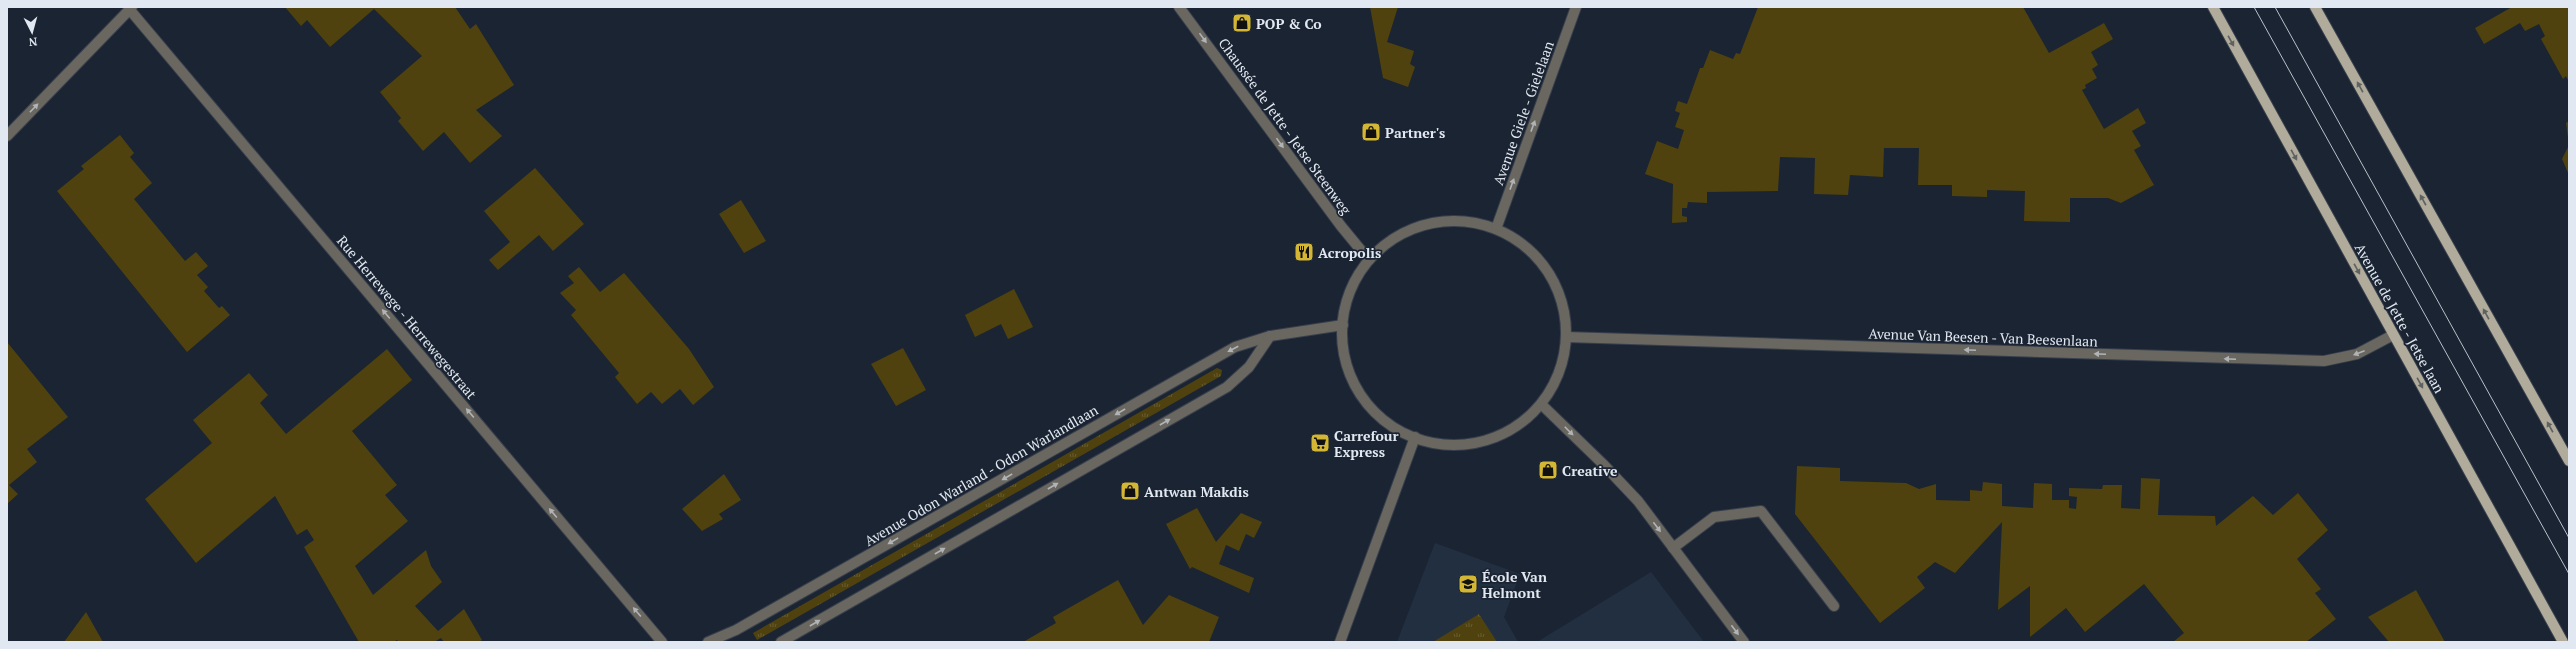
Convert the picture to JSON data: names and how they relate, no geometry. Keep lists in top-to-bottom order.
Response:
{
  "streets": {
    "main road": ["Avenue de Jette - Jetse laan"],
    "street": [
      "Avenue Giele - Gielelaan",
      "Chaussée de Jette - Jetse Steenweg",
      "Rue Herrewege - Herrewegestraat",
      "Avenue Van Beesen - Van Beesenlaan",
      "Avenue Odon Warland - Odon Warlandlaan"
    ]
  },
  "crossings": [
    ["Avenue de Jette - Jetse laan", "Avenue Van Beesen - Van Beesenlaan"]
  ],
  "one_way": [
    "Avenue Giele - Gielelaan",
    "Chaussée de Jette - Jetse Steenweg",
    "Rue Herrewege - Herrewegestraat",
    "Avenue de Jette - Jetse laan",
    "Avenue Van Beesen - Van Beesenlaan"
  ],
  "places": {
    "shop": [
      "POP & Co",
      "Partner's",
      "Creative",
      "Antwan Makdis"
    ],
    "restaurant": ["Acropolis"],
    "supermarket": ["Carrefour Express"],
    "school or university": ["École Van Helmont"]
  },
  "north": "bottom"
}
